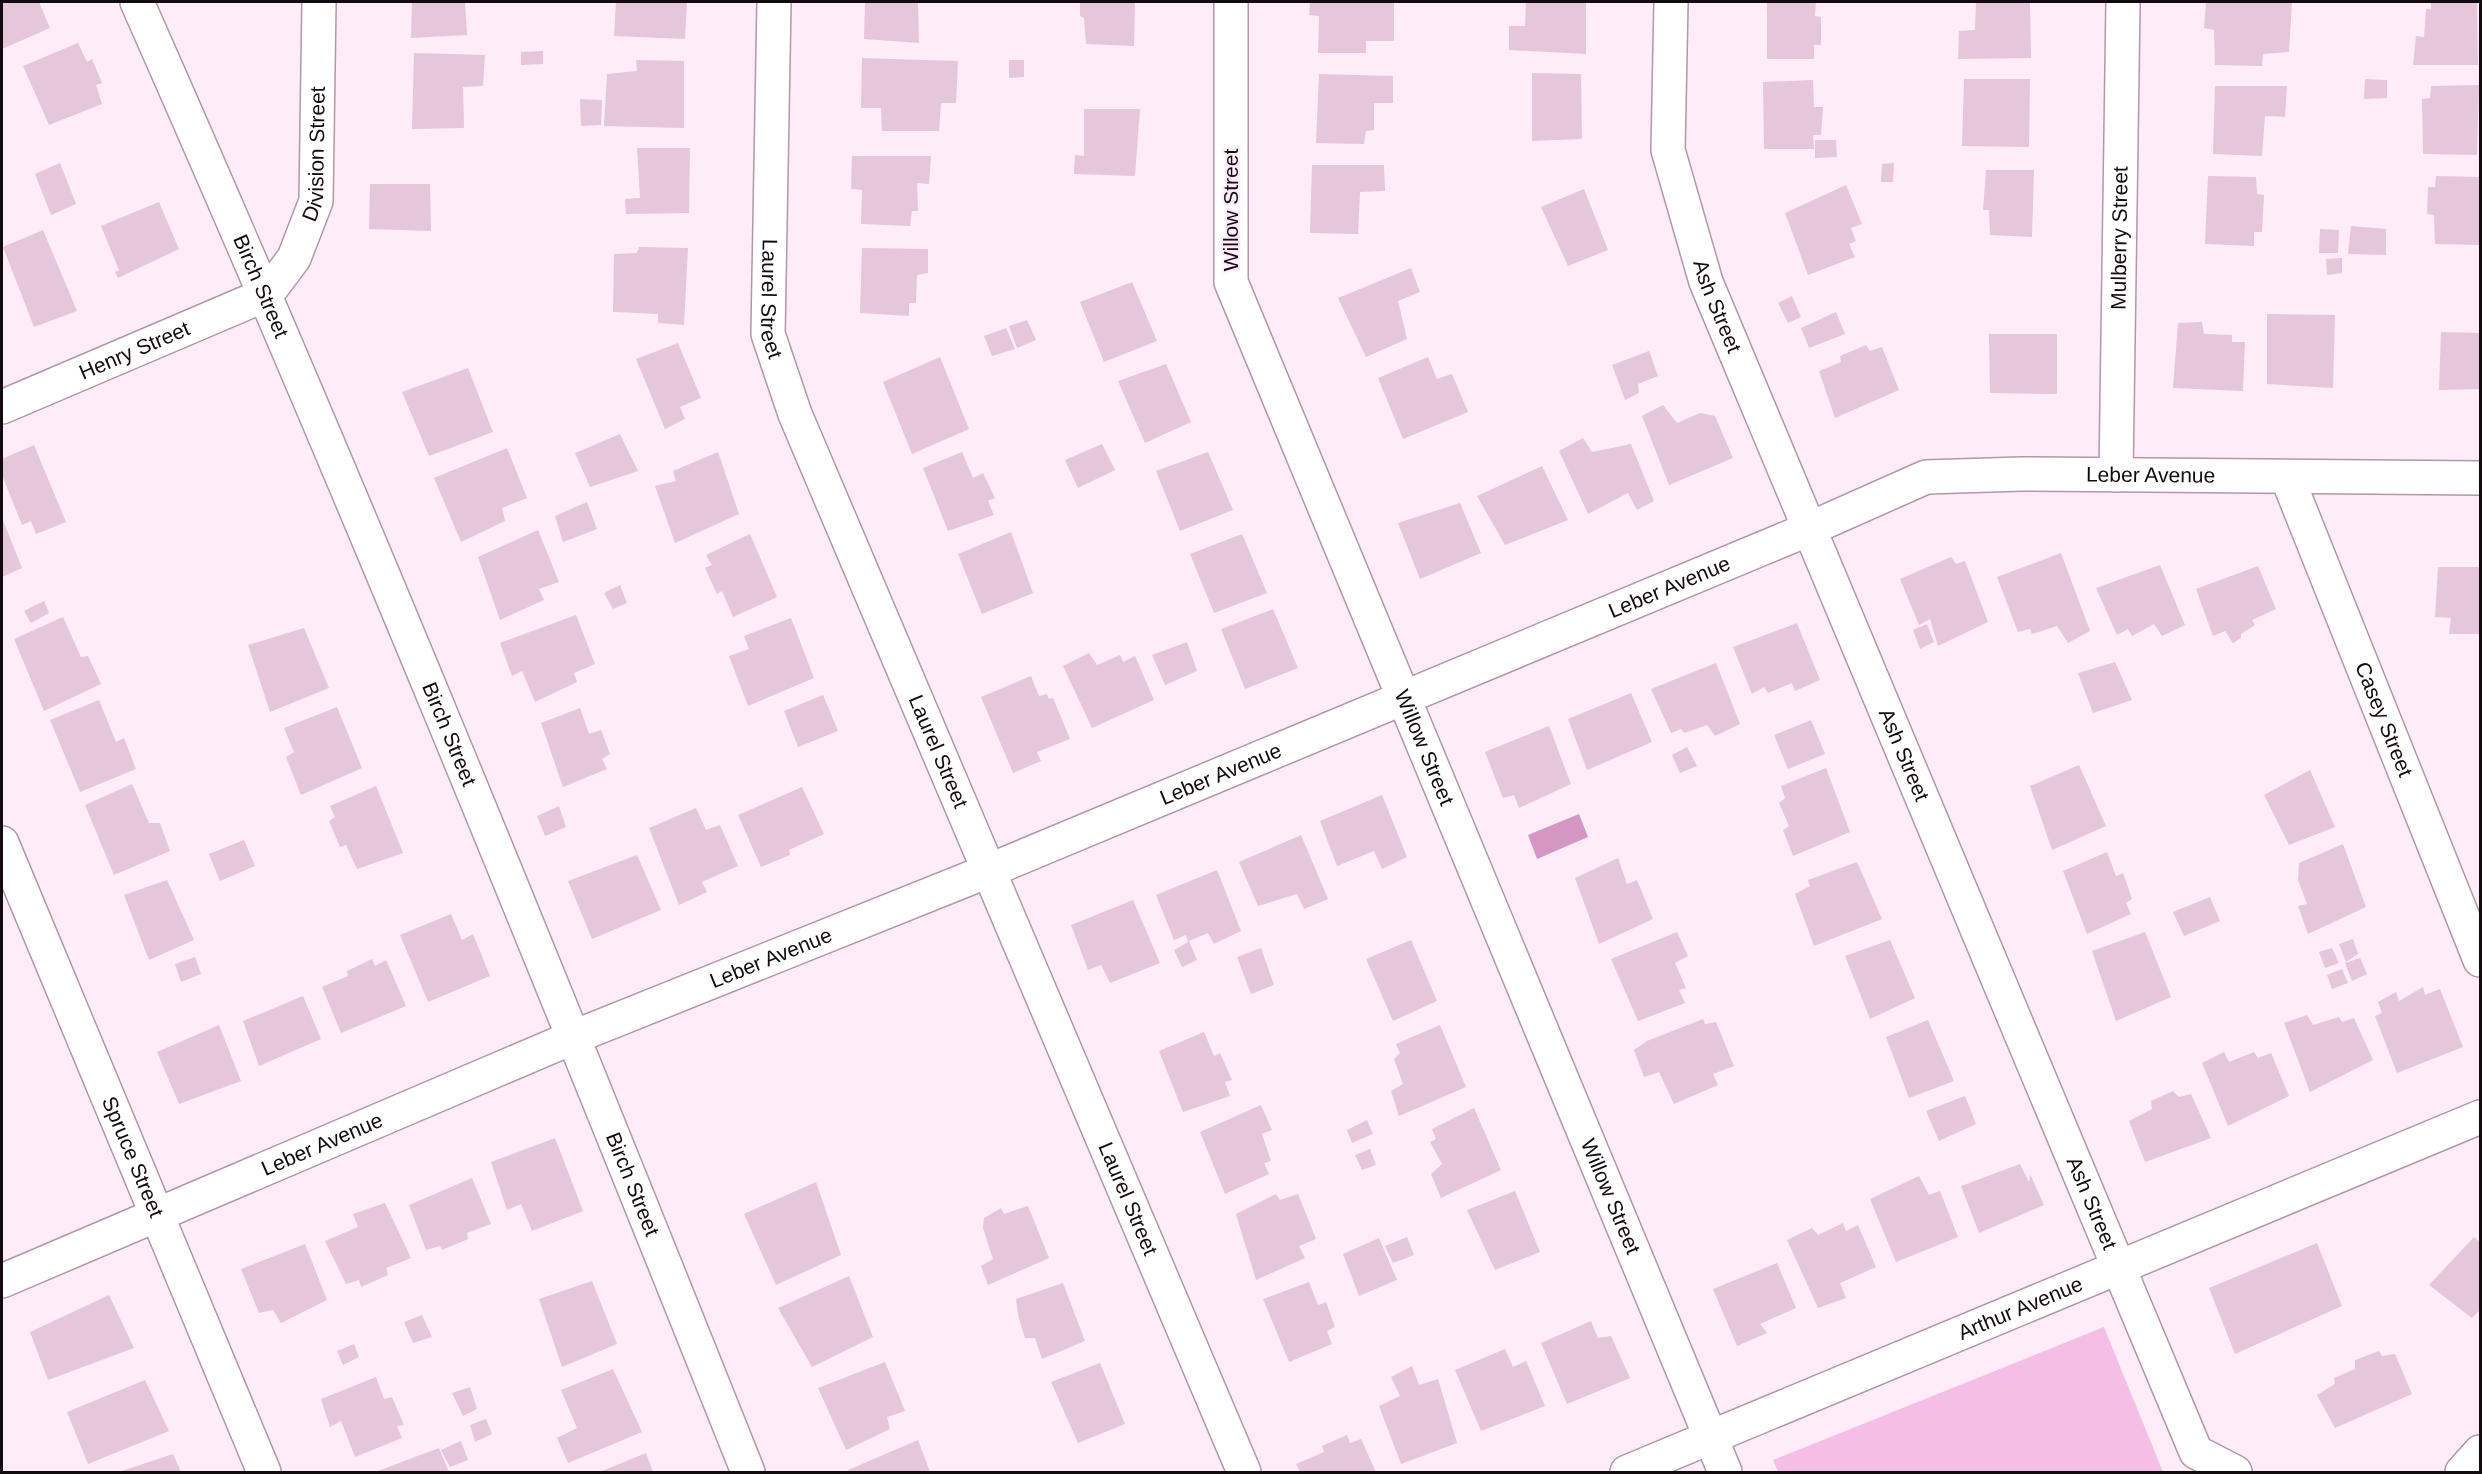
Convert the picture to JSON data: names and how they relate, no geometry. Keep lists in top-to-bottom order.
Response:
{
  "streets": {
    "street": [
      "Division Street",
      "Willow Street",
      "Mulberry Street",
      "Birch Street",
      "Laurel Street",
      "Ash Street",
      "Henry Street",
      "Leber Avenue",
      "Casey Street",
      "Spruce Street",
      "Arthur Avenue"
    ]
  },
  "crossings": [
    ["Division Street", "Birch Street"],
    ["Division Street", "Henry Street"],
    ["Willow Street", "Leber Avenue"],
    ["Willow Street", "Arthur Avenue"],
    ["Mulberry Street", "Leber Avenue"],
    ["Birch Street", "Henry Street"],
    ["Birch Street", "Leber Avenue"],
    ["Laurel Street", "Leber Avenue"],
    ["Ash Street", "Leber Avenue"],
    ["Ash Street", "Arthur Avenue"],
    ["Leber Avenue", "Casey Street"],
    ["Leber Avenue", "Spruce Street"]
  ]
}
